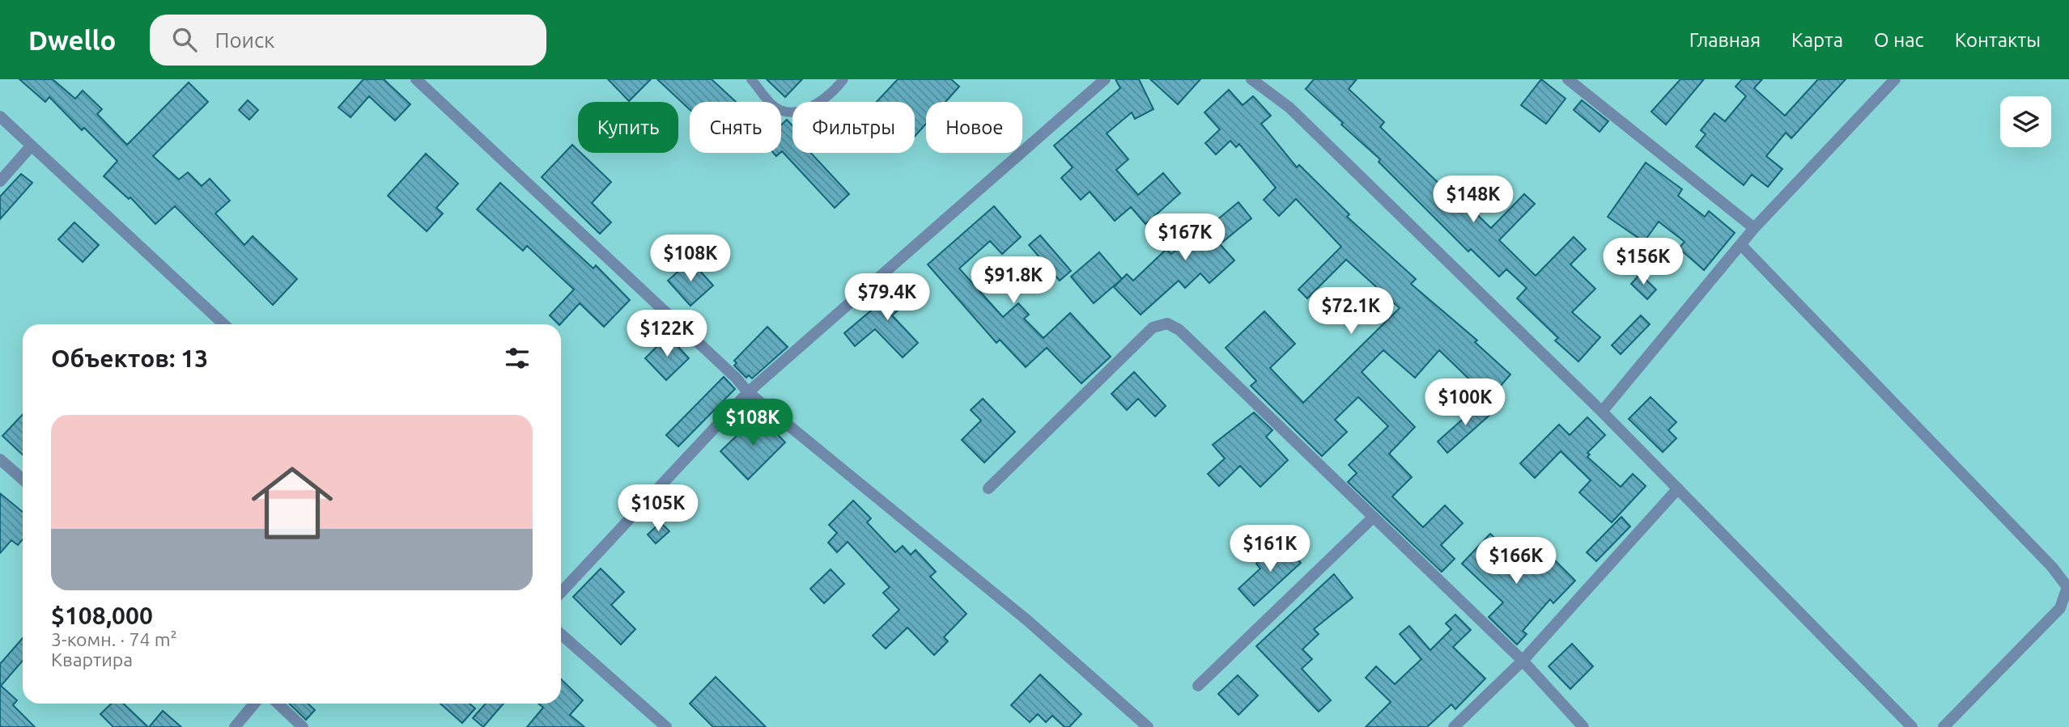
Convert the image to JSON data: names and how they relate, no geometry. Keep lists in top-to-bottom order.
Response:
{
  "page": {
    "header": "Dwello",
    "search": "Поиск",
    "nav": [
      "Главная",
      "Карта",
      "О нас",
      "Контакты"
    ],
    "chip": [
      "Купить",
      "Снять",
      "Фильтры",
      "Новое"
    ],
    "price": [
      "$148K",
      "$167K",
      "$108K",
      "$156K",
      "$91.8K",
      "$79.4K",
      "$72.1K",
      "$122K",
      "$100K",
      "$108K",
      "$105K",
      "$161K",
      "$166K"
    ],
    "heading": "Объектов: 13",
    "list": [
      {
        "name": "$108,000",
        "note": "3-комн. · 74 m² · Квартира"
      }
    ]
  }
}
